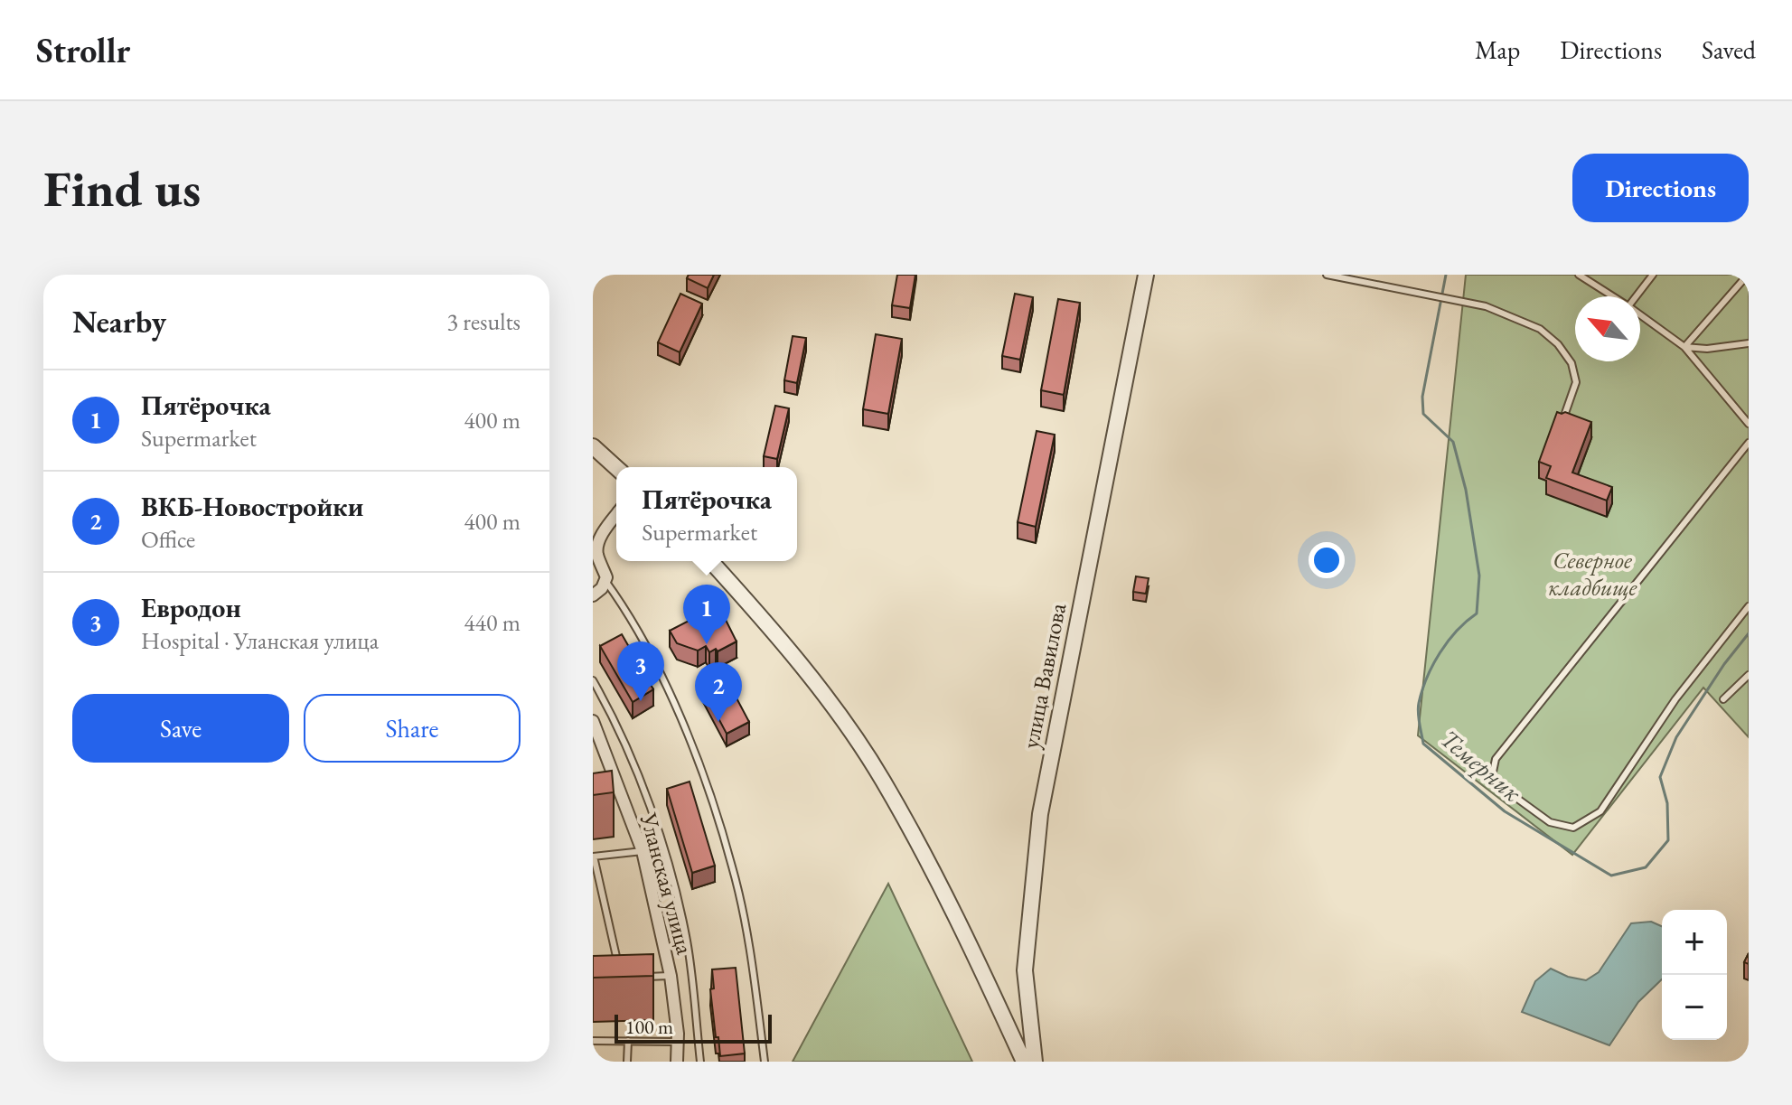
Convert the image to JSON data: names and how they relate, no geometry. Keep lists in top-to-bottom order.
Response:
{
  "streets": {
    "street": ["улица Вавилова", "Уланская улица"]
  },
  "water": ["Темерник"],
  "parks": ["Северное кладбище"],
  "scale_bar": "100 m",
  "north": "top left",
  "page": {
    "header": "Strollr",
    "nav": ["Map", "Directions", "Saved"],
    "buttons": [
      "Directions",
      ["Save", "Share"]
    ],
    "title": "Find us",
    "heading": ["Nearby", "3 results"],
    "list": [
      {
        "mark": "1",
        "name": "Пятёрочка",
        "note": "Supermarket",
        "value": "400 m"
      },
      {
        "mark": "2",
        "name": "ВКБ-Новостройки",
        "note": "Office",
        "value": "400 m"
      },
      {
        "mark": "3",
        "name": "Евродон",
        "note": "Hospital · Уланская улица",
        "value": "440 m"
      }
    ],
    "popup": ["Пятёрочка", "Supermarket"],
    "pins": ["1", "3", "2"],
    "map_buttons": ["+", "−"],
    "scale": "100 m"
  }
}
